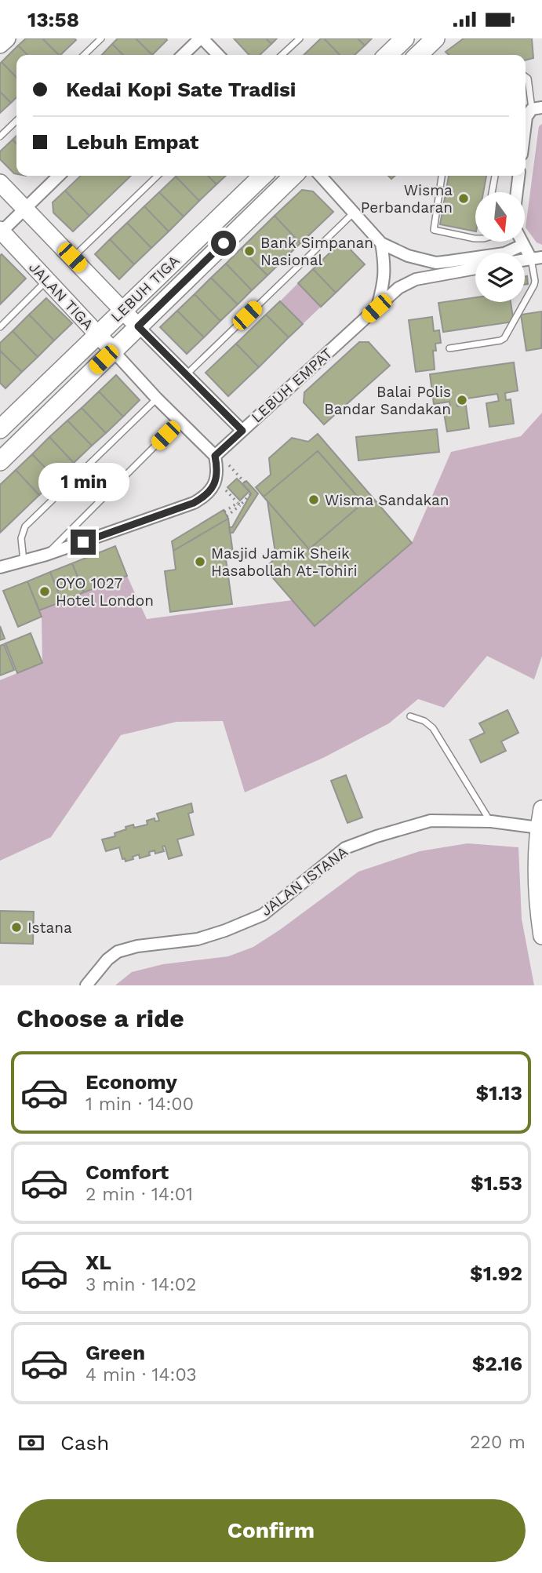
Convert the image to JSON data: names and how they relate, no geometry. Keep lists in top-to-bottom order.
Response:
{
  "streets": {
    "main road": ["LEBUH TIGA"],
    "street": ["JALAN TIGA", "LEBUH EMPAT", "JALAN ISTANA"]
  },
  "crossings": [
    ["LEBUH TIGA", "JALAN TIGA"],
    ["JALAN TIGA", "LEBUH EMPAT"]
  ],
  "places": [
    "Wisma Perbandaran",
    "Bank Simpanan Nasional",
    "Balai Polis Bandar Sandakan",
    "Wisma Sandakan",
    "Masjid Jamik Sheik Hasabollah At-Tohiri",
    "OYO 1027 Hotel London",
    "Istana"
  ],
  "north": "bottom",
  "page": {
    "status": "13:58",
    "banner": ["Kedai Kopi Sate Tradisi", "Lebuh Empat"],
    "bubble": "1 min",
    "heading": "Choose a ride",
    "list": [
      {
        "name": "Economy",
        "note": "1 min · 14:00",
        "value": "$1.13"
      },
      {
        "name": "Comfort",
        "note": "2 min · 14:01",
        "value": "$1.53"
      },
      {
        "name": "XL",
        "note": "3 min · 14:02",
        "value": "$1.92"
      },
      {
        "name": "Green",
        "note": "4 min · 14:03",
        "value": "$2.16"
      }
    ],
    "pay": ["Cash", "220 m"],
    "buttons": "Confirm"
  }
}
